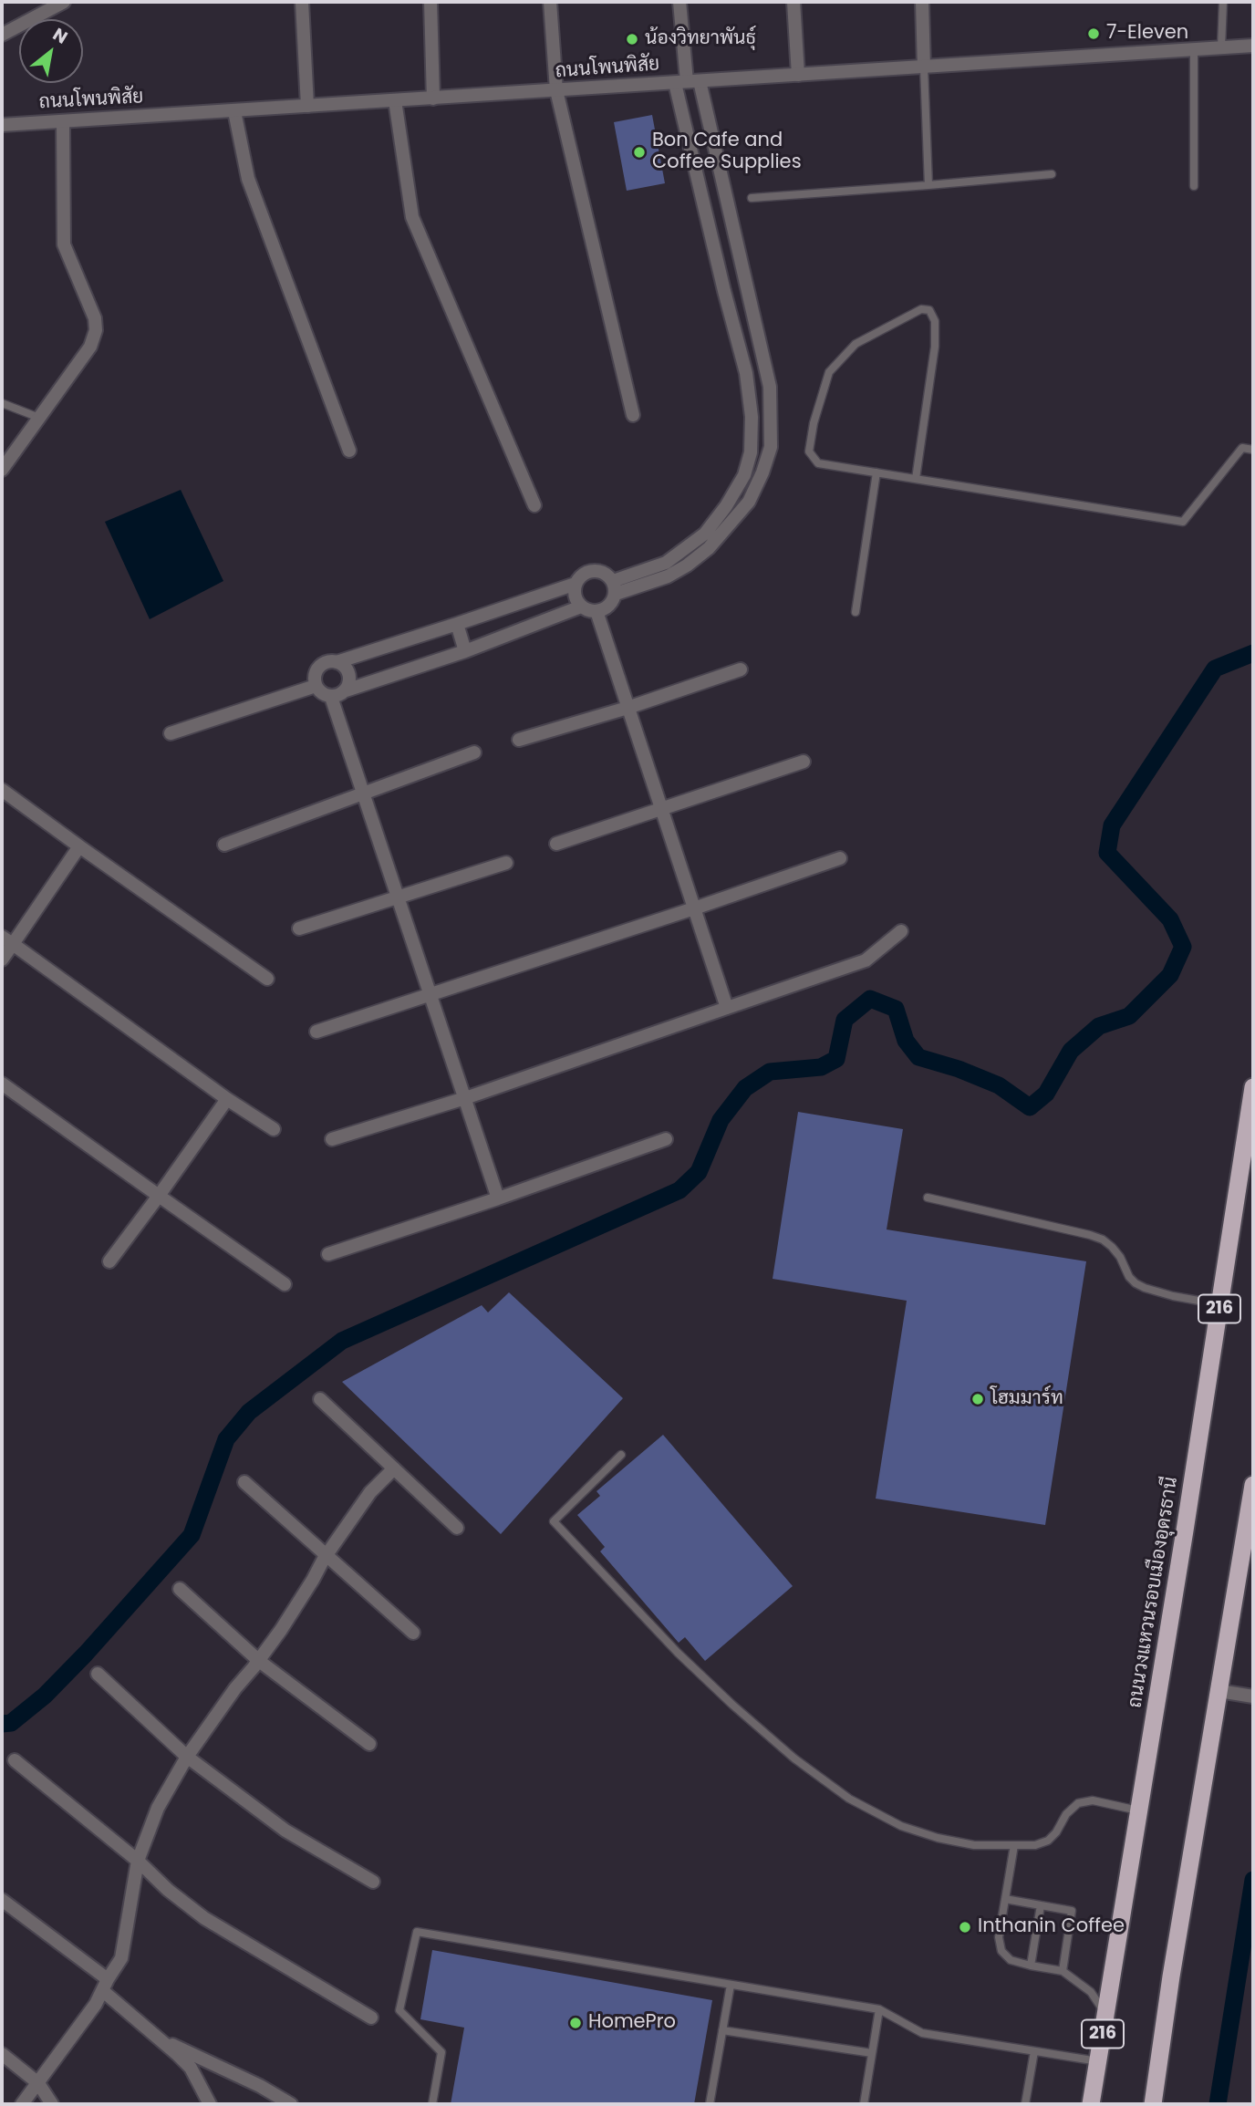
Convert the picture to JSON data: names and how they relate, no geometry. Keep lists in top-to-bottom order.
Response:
{
  "streets": {
    "highway": ["216", "ถนนวงแหวนรอบเมืองอุดรธานี"],
    "street": ["ถนนโพนพิสัย"]
  },
  "places": [
    "7-Eleven",
    "น้องวิทยาพันธุ์",
    "Bon Cafe and Coffee Supplies",
    "โฮมมาร์ท",
    "Inthanin Coffee",
    "HomePro"
  ],
  "north": "top right"
}
